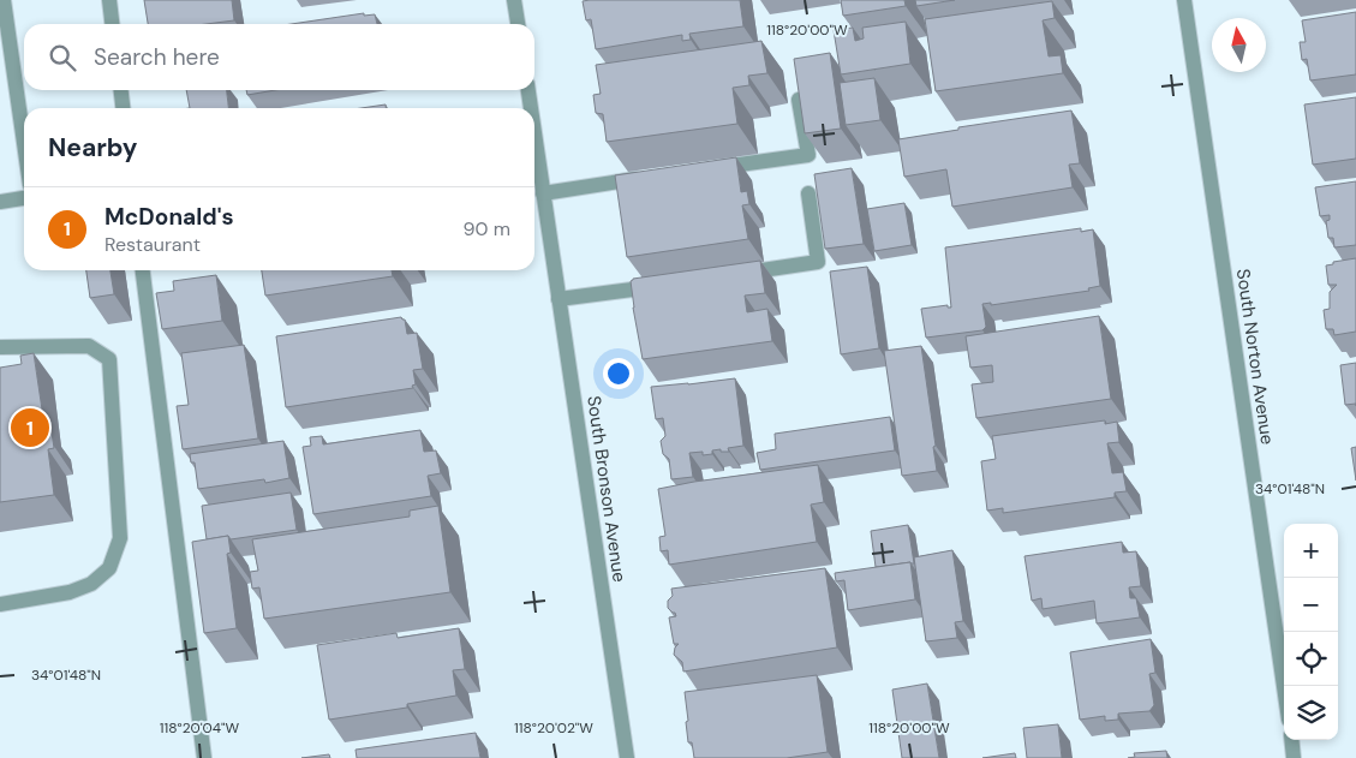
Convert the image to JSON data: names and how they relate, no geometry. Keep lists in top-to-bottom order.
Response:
{
  "streets": {
    "street": ["South Norton Avenue", "South Bronson Avenue"]
  },
  "north": "top",
  "page": {
    "search": "Search here",
    "heading": "Nearby",
    "list": [
      {
        "mark": "1",
        "name": "McDonald's",
        "note": "Restaurant",
        "value": "90 m"
      }
    ],
    "pins": "1",
    "map_buttons": ["+", "−"]
  },
  "coordinates": [
    "118°20'00\"W",
    "34°01'48\"N",
    "118°20'04\"W",
    "118°20'02\"W"
  ]
}
